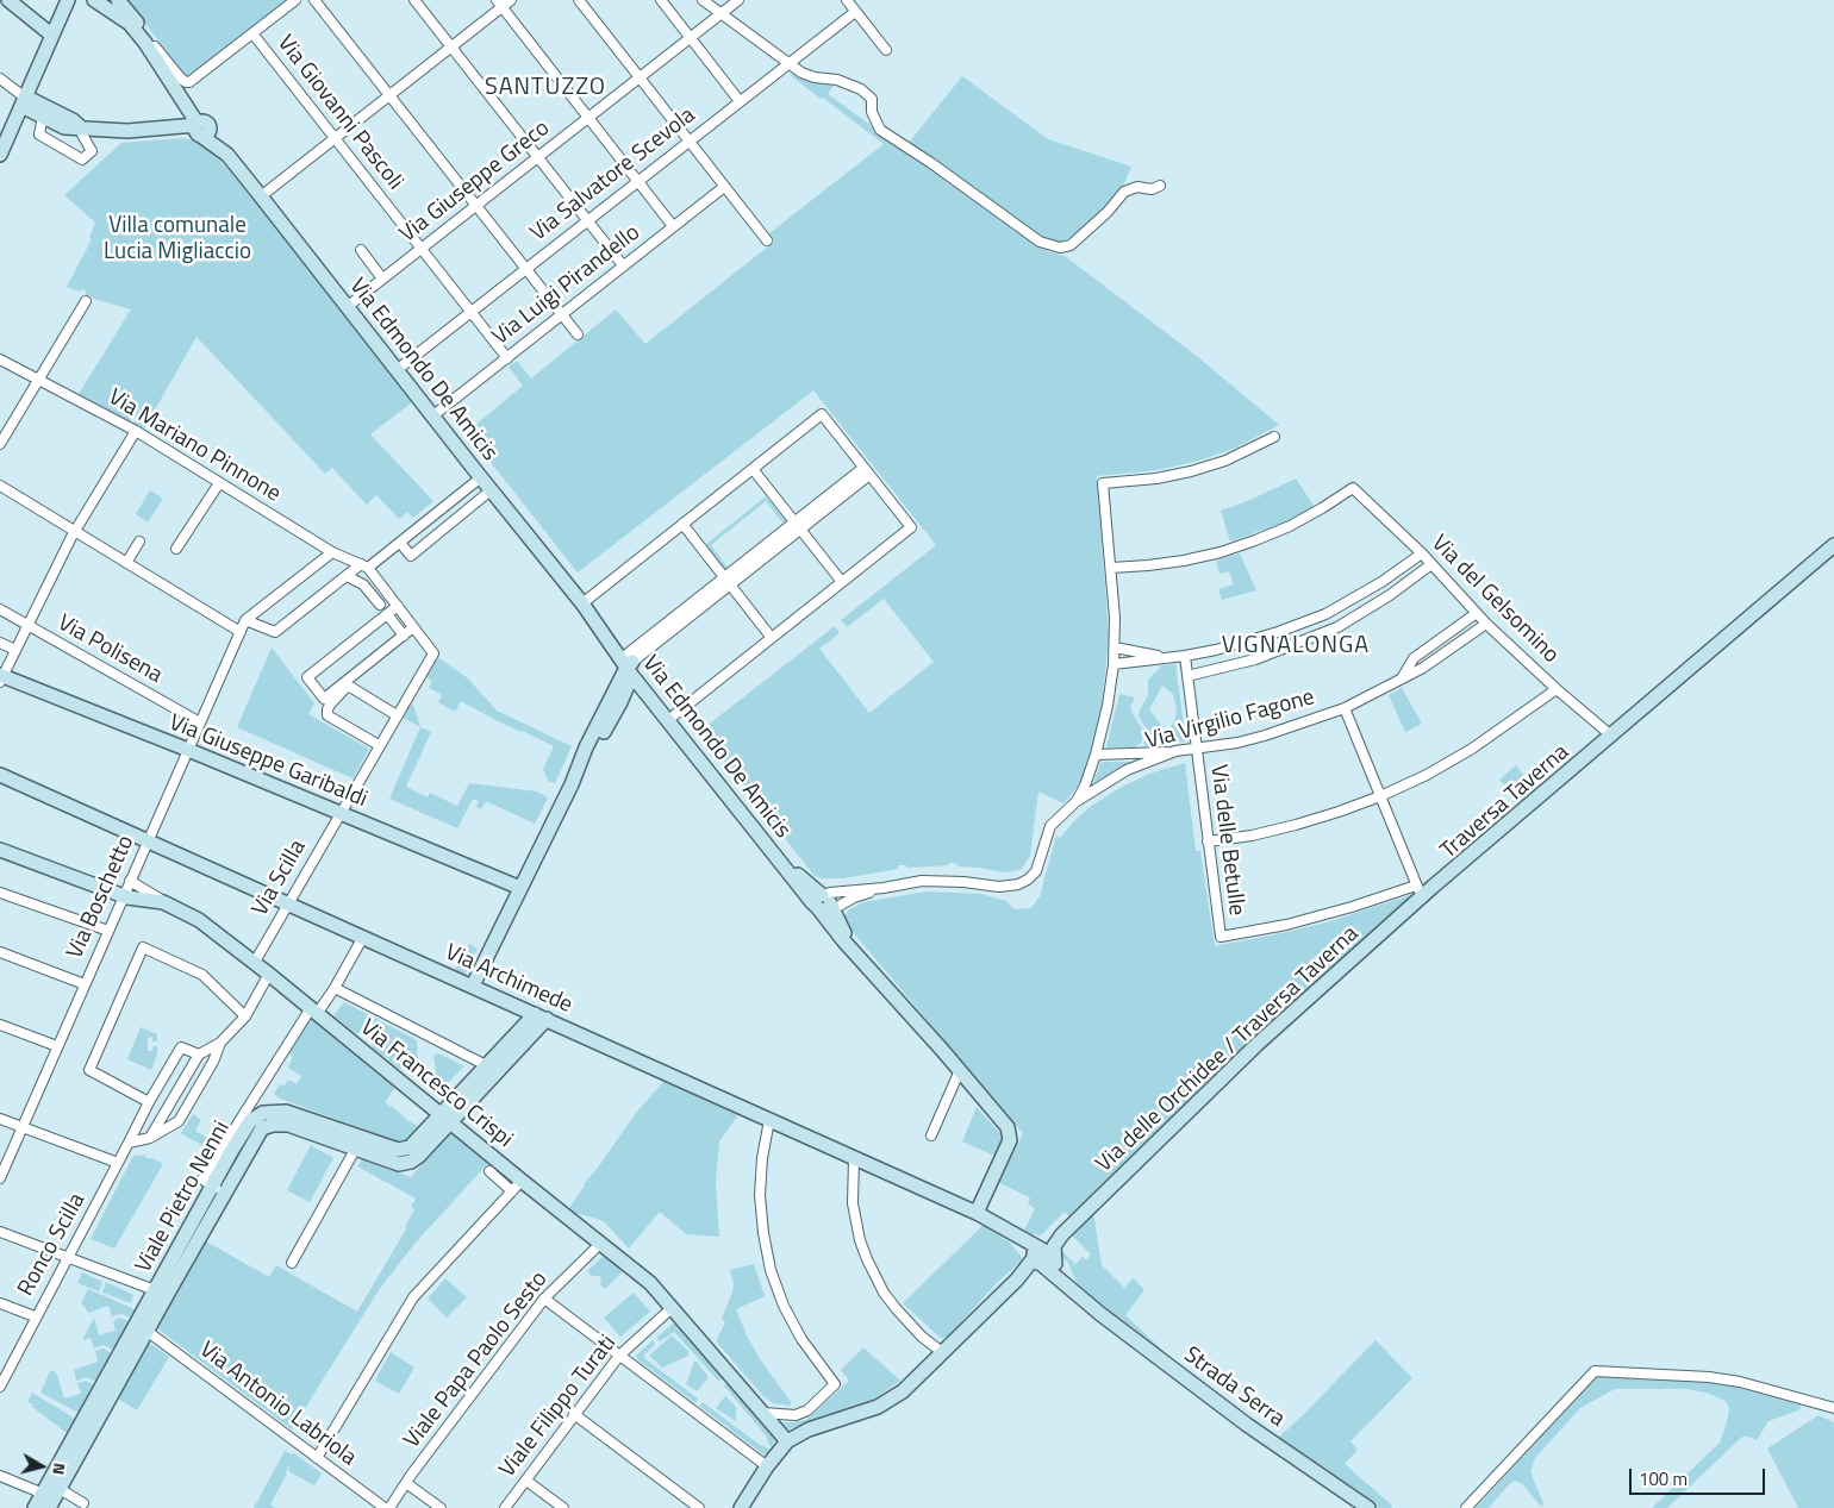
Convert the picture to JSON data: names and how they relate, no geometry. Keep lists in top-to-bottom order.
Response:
{
  "streets": {
    "main road": [
      "Via Edmondo De Amicis",
      "Via Giuseppe Garibaldi",
      "Via Archimede",
      "Via delle Orchidee / Traversa Taverna",
      "Via Francesco Crispi",
      "Viale Pietro Nenni",
      "Strada Serra"
    ],
    "street": [
      "Via Giovanni Pascoli",
      "Via Salvatore Scevola",
      "Via Giuseppe Greco",
      "Via Luigi Pirandello",
      "Via Mariano Pinnone",
      "Via del Gelsomino",
      "Via Polisena",
      "Via Virgilio Fagone",
      "Via delle Betulle",
      "Via Scilla",
      "Via Boschetto",
      "Ronco Scilla",
      "Viale Papa Paolo Sesto",
      "Via Antonio Labriola",
      "Viale Filippo Turati"
    ]
  },
  "crossings": [
    ["Via Giovanni Pascoli", "Via Salvatore Scevola"],
    ["Via Giovanni Pascoli", "Via Giuseppe Greco"],
    ["Via Giovanni Pascoli", "Via Luigi Pirandello"],
    ["Via Salvatore Scevola", "Via Edmondo De Amicis"],
    ["Via Giuseppe Greco", "Via Edmondo De Amicis"],
    ["Via Luigi Pirandello", "Via Edmondo De Amicis"],
    ["Via del Gelsomino", "Via Virgilio Fagone"],
    ["Via del Gelsomino", "Via delle Orchidee / Traversa Taverna"],
    ["Via Polisena", "Via Boschetto"],
    ["Via Virgilio Fagone", "Via delle Betulle"],
    ["Via Giuseppe Garibaldi", "Via Scilla"],
    ["Via Giuseppe Garibaldi", "Via Boschetto"],
    ["Via delle Betulle", "Via delle Orchidee / Traversa Taverna"],
    ["Via Scilla", "Via Archimede"],
    ["Via Scilla", "Via Francesco Crispi"],
    ["Via Boschetto", "Via Archimede"],
    ["Via Boschetto", "Via Francesco Crispi"],
    ["Via Archimede", "Via delle Orchidee / Traversa Taverna"],
    ["Via Archimede", "Strada Serra"],
    ["Via delle Orchidee / Traversa Taverna", "Via Francesco Crispi"],
    ["Via delle Orchidee / Traversa Taverna", "Strada Serra"],
    ["Via Francesco Crispi", "Viale Papa Paolo Sesto"],
    ["Via Francesco Crispi", "Viale Filippo Turati"],
    ["Viale Pietro Nenni", "Via Antonio Labriola"]
  ],
  "districts": ["SANTUZZO", "VIGNALONGA"],
  "parks": ["Villa comunale Lucia Migliaccio"],
  "scale_bar": "100 m",
  "north": "right"
}
